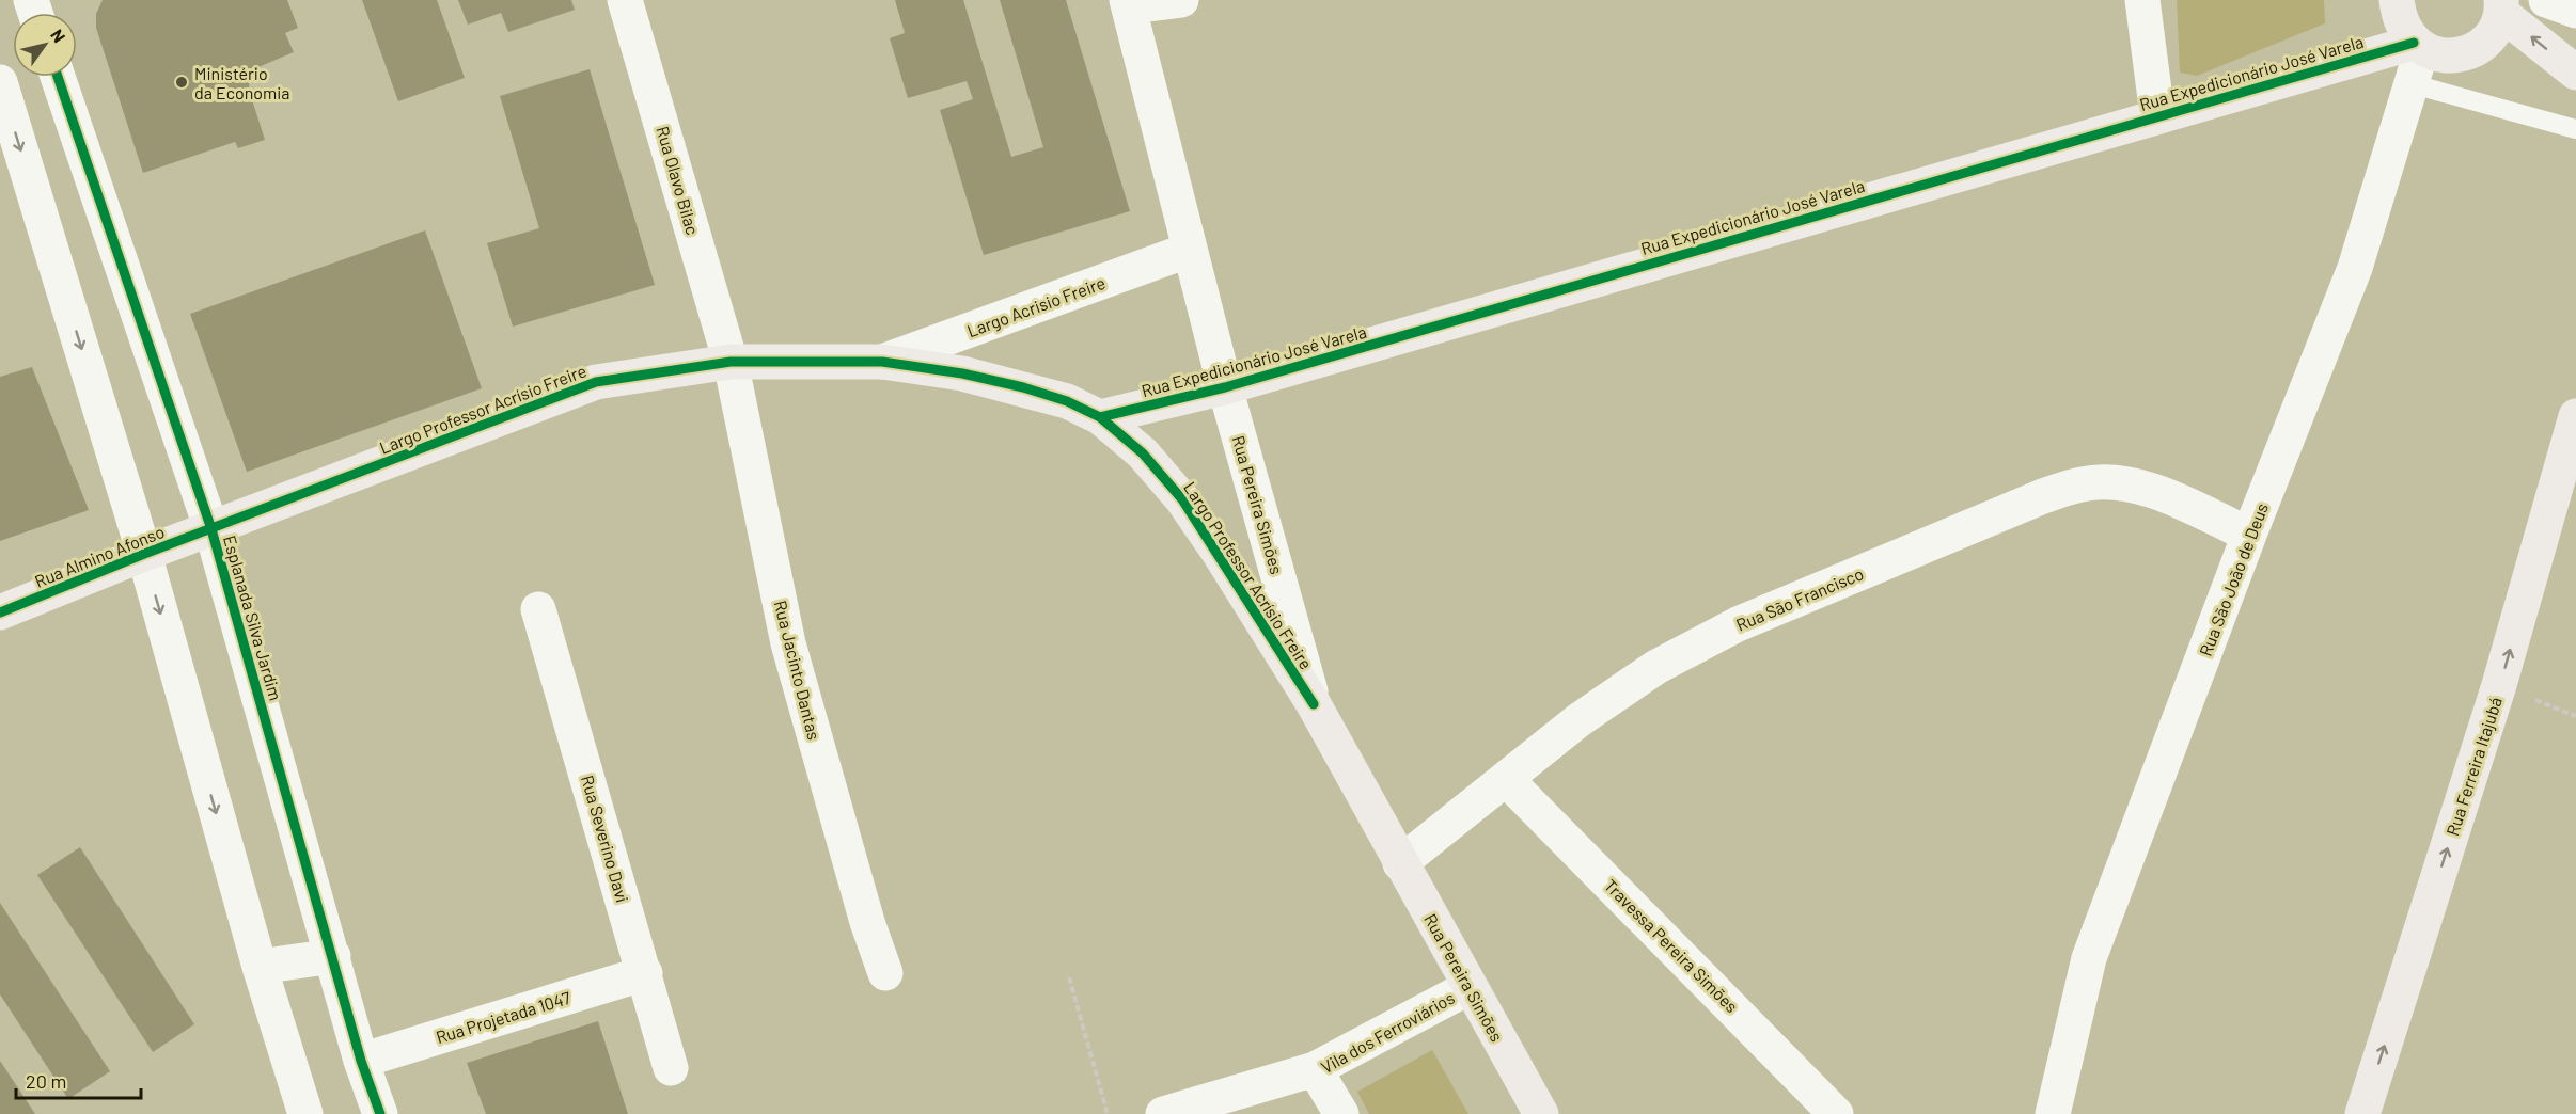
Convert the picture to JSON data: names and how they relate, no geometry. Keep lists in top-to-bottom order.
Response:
{
  "streets": {
    "street": [
      "Rua Expedicionário José Varela",
      "Rua Olavo Bilac",
      "Largo Acrisio Freire",
      "Largo Professor Acrísio Freire",
      "Rua Pereira Simões",
      "Rua Almino Afonso",
      "Rua São João de Deus",
      "Rua São Francisco",
      "Esplanada Silva Jardim",
      "Rua Jacinto Dantas",
      "Rua Ferreira Itajubá",
      "Rua Severino Davi",
      "Travessa Pereira Simões",
      "Rua Projetada 1047",
      "Vila dos Ferroviários"
    ]
  },
  "crossings": [
    ["Rua Expedicionário José Varela", "Largo Professor Acrísio Freire"],
    ["Rua Expedicionário José Varela", "Rua Pereira Simões"],
    ["Rua Expedicionário José Varela", "Rua São João de Deus"],
    ["Rua Olavo Bilac", "Largo Professor Acrísio Freire"],
    ["Rua Olavo Bilac", "Rua Jacinto Dantas"],
    ["Largo Acrisio Freire", "Largo Professor Acrísio Freire"],
    ["Largo Acrisio Freire", "Rua Pereira Simões"],
    ["Largo Professor Acrísio Freire", "Rua Pereira Simões"],
    ["Largo Professor Acrísio Freire", "Rua Almino Afonso"],
    ["Largo Professor Acrísio Freire", "Esplanada Silva Jardim"],
    ["Largo Professor Acrísio Freire", "Rua Jacinto Dantas"],
    ["Rua Pereira Simões", "Rua São Francisco"],
    ["Rua Pereira Simões", "Vila dos Ferroviários"],
    ["Rua Almino Afonso", "Esplanada Silva Jardim"],
    ["Rua São João de Deus", "Rua São Francisco"],
    ["Rua São Francisco", "Travessa Pereira Simões"],
    ["Esplanada Silva Jardim", "Rua Projetada 1047"],
    ["Rua Severino Davi", "Rua Projetada 1047"]
  ],
  "one_way": ["Rua Ferreira Itajubá"],
  "places": ["Ministério da Economia"],
  "scale_bar": "20 m",
  "north": "top right"
}
